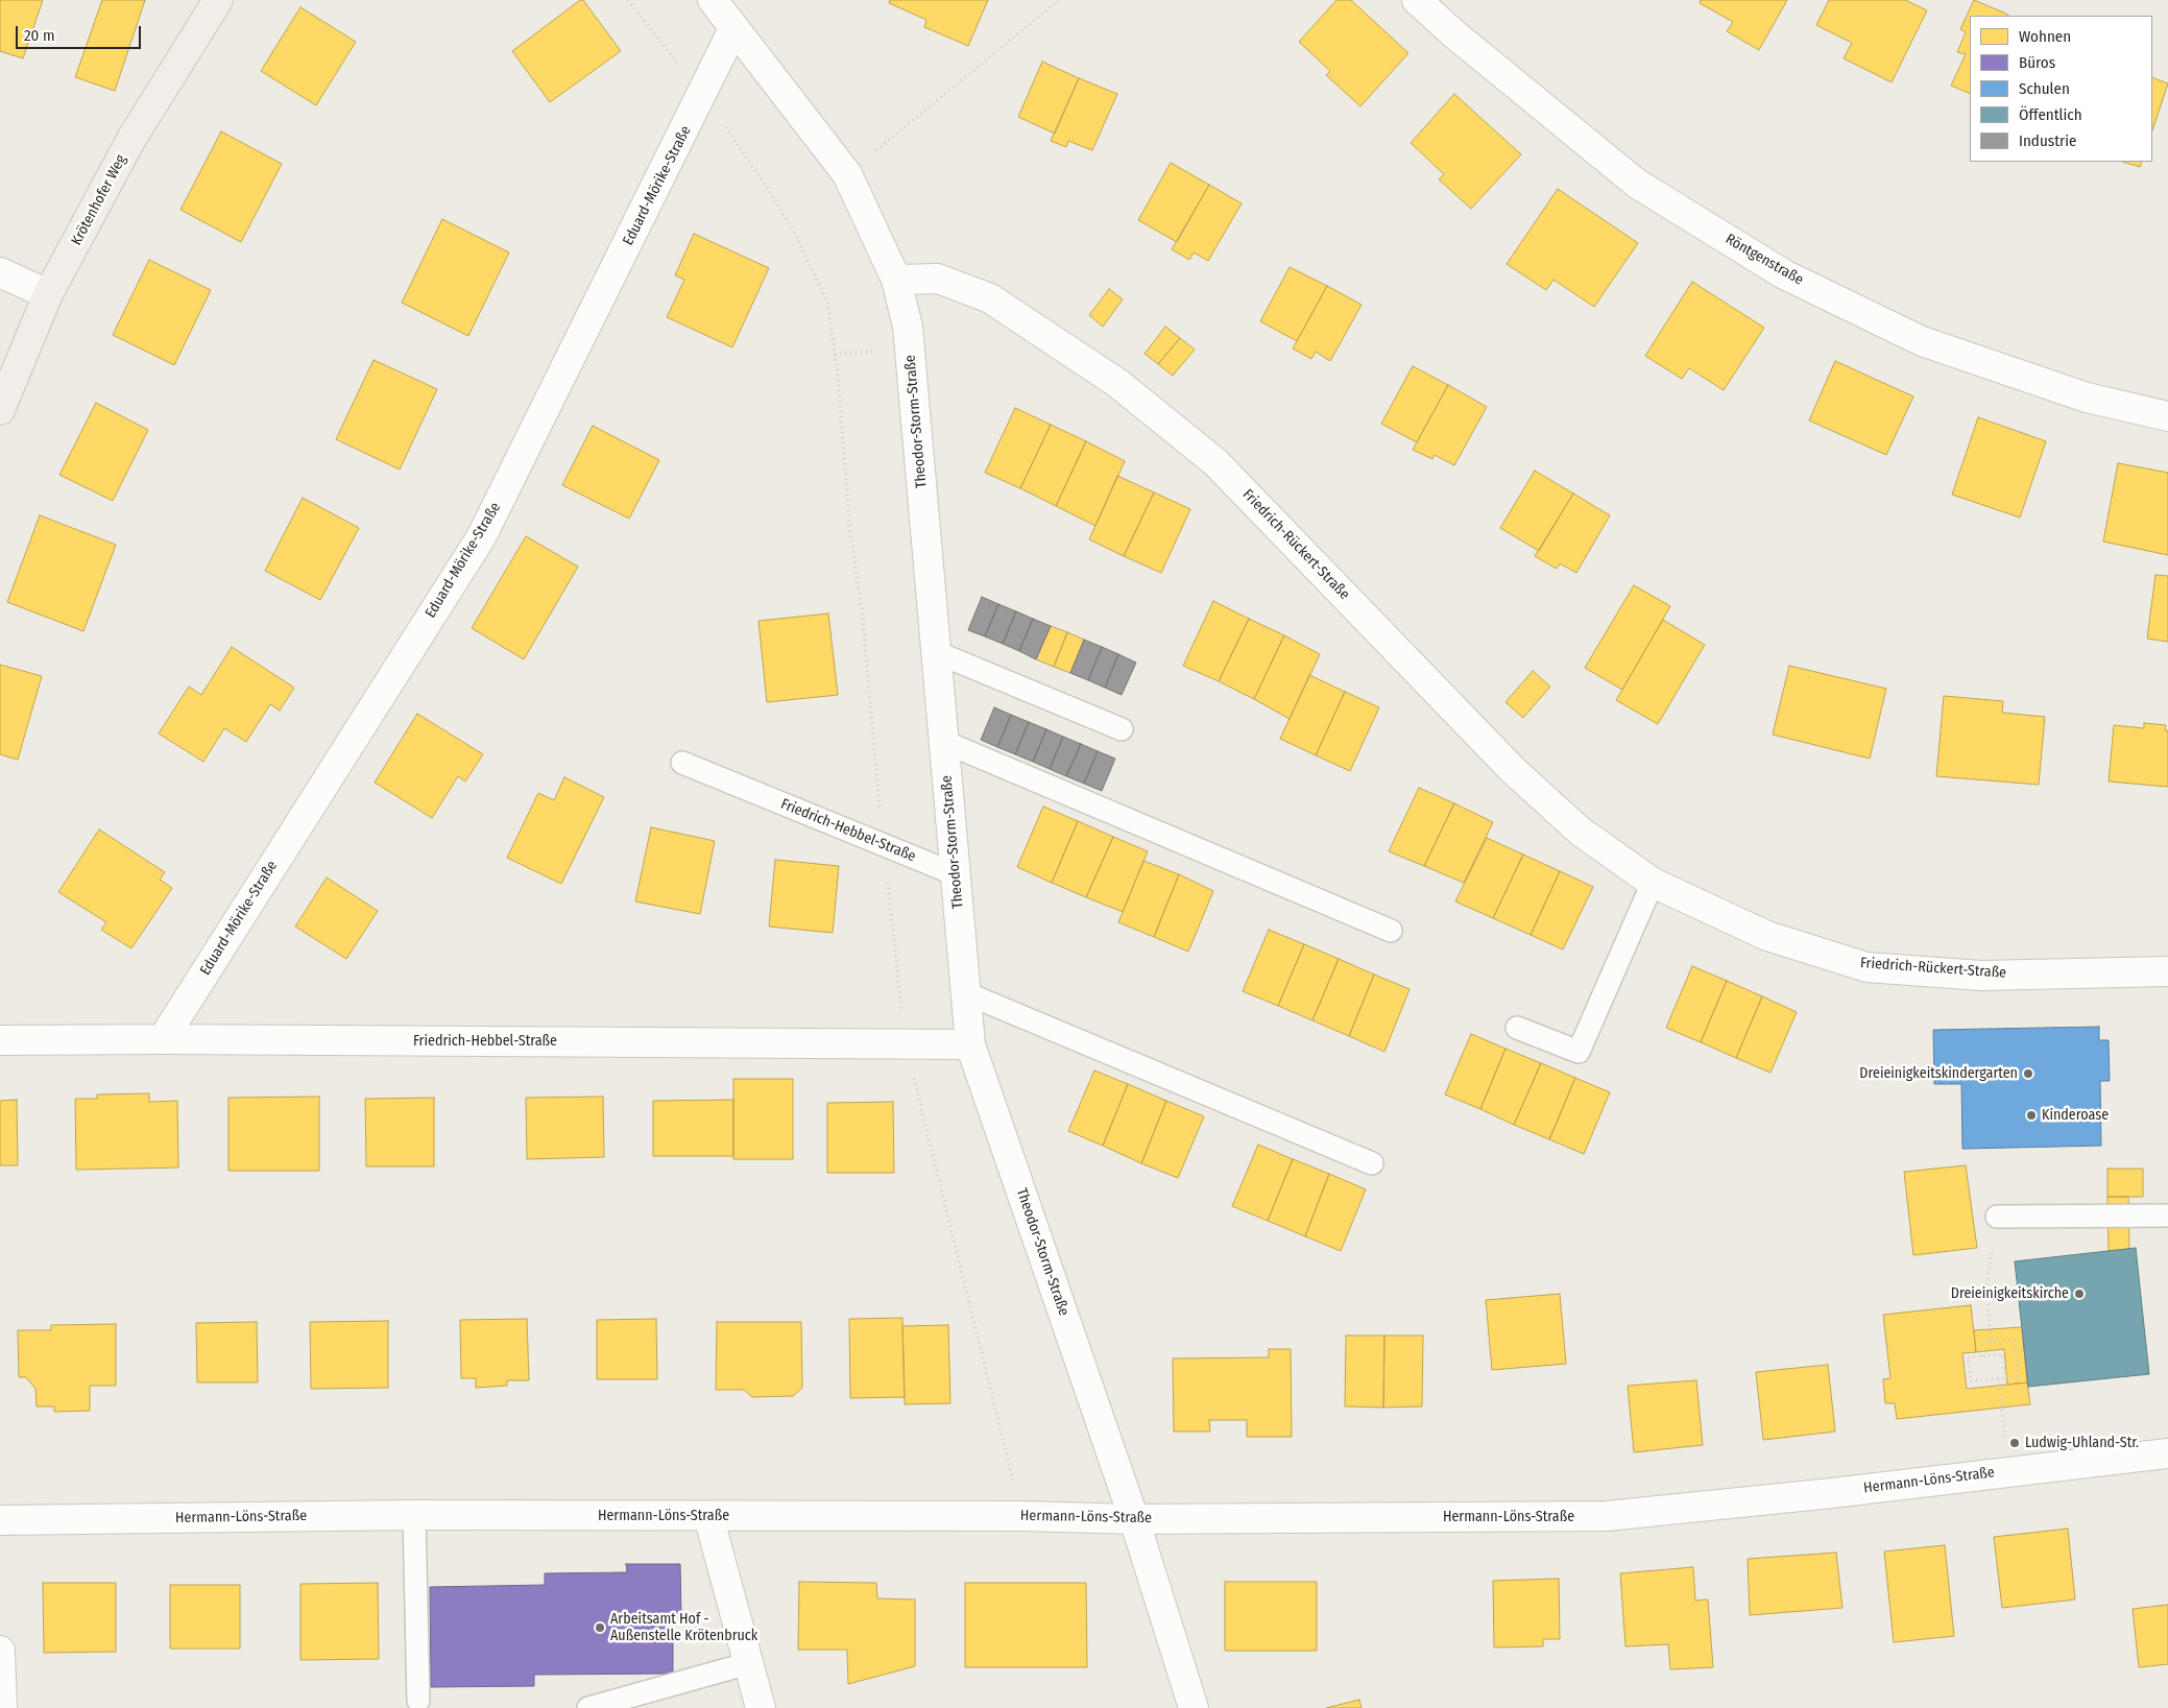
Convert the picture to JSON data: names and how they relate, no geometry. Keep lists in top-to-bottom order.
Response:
{
  "streets": {
    "street": [
      "Eduard-Mörike-Straße",
      "Krötenhofer Weg",
      "Röntgenstraße",
      "Theodor-Storm-Straße",
      "Friedrich-Rückert-Straße",
      "Friedrich-Hebbel-Straße",
      "Hermann-Löns-Straße"
    ]
  },
  "crossings": [
    ["Eduard-Mörike-Straße", "Theodor-Storm-Straße"],
    ["Eduard-Mörike-Straße", "Friedrich-Hebbel-Straße"],
    ["Theodor-Storm-Straße", "Friedrich-Rückert-Straße"],
    ["Theodor-Storm-Straße", "Friedrich-Hebbel-Straße"],
    ["Theodor-Storm-Straße", "Hermann-Löns-Straße"]
  ],
  "places": [
    "Dreieinigkeitskindergarten",
    "Kinderoase",
    "Dreieinigkeitskirche",
    "Ludwig-Uhland-Str.",
    "Arbeitsamt Hof - Außenstelle Krötenbruck"
  ],
  "legend": [
    "Wohnen",
    "Büros",
    "Schulen",
    "Öffentlich",
    "Industrie"
  ],
  "scale_bar": "20 m"
}
